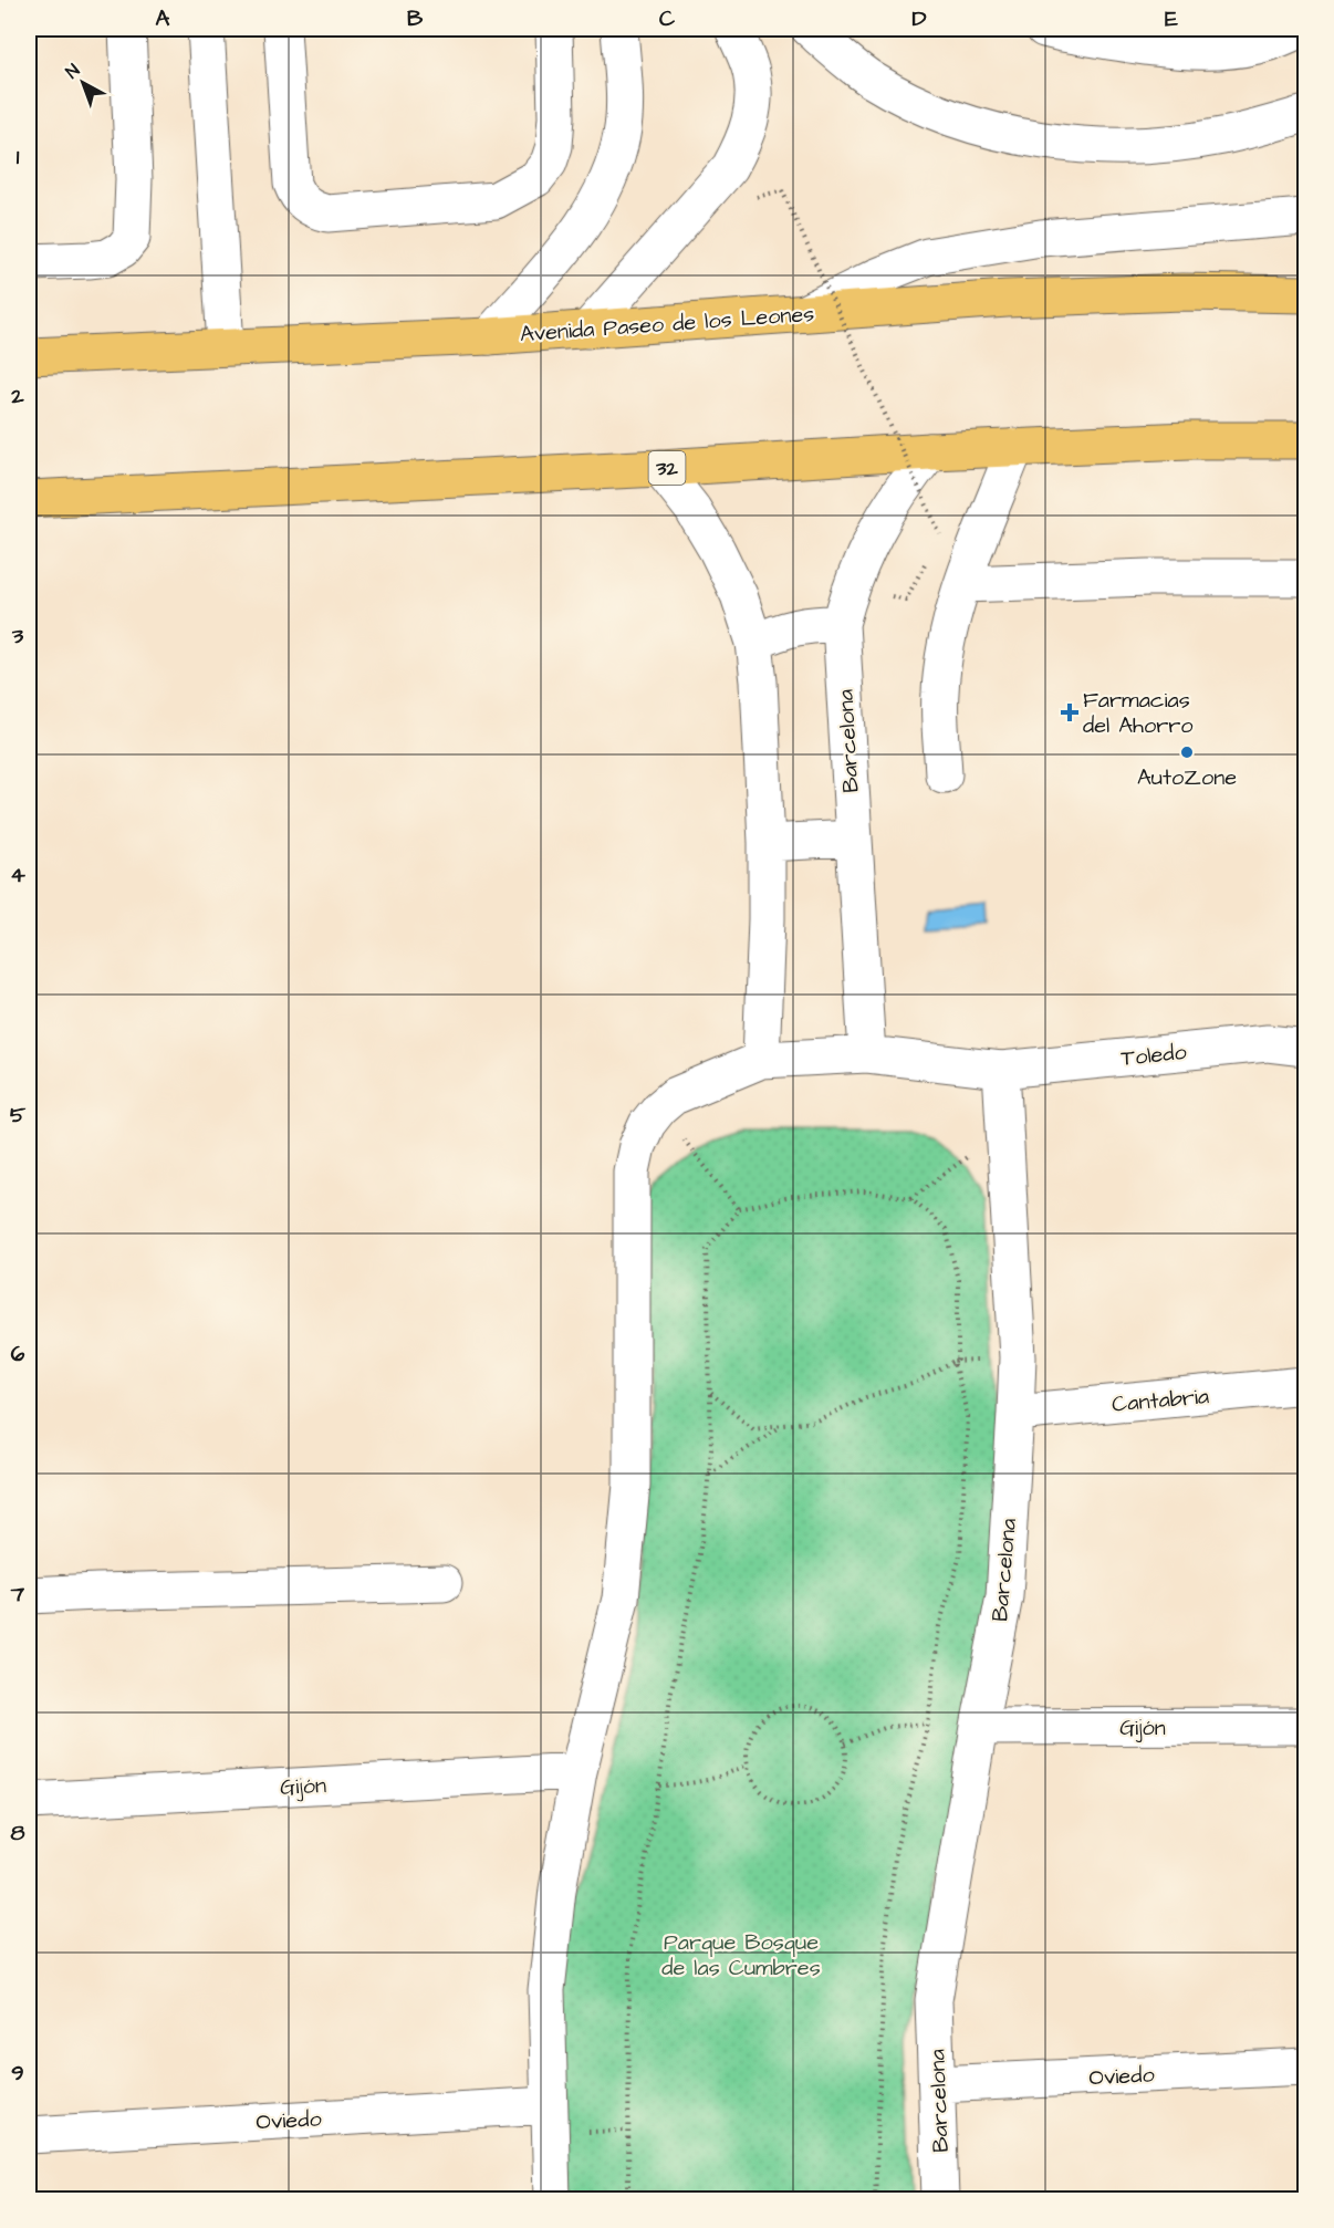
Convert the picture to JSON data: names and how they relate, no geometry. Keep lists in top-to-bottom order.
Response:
{
  "streets": {
    "main road": ["Avenida Paseo de los Leones", "32"],
    "street": [
      "Barcelona",
      "Toledo",
      "Cantabria",
      "Gijón",
      "Oviedo"
    ]
  },
  "crossings": [
    ["32", "Barcelona"],
    ["Barcelona", "Toledo"],
    ["Barcelona", "Cantabria"],
    ["Barcelona", "Gijón"],
    ["Barcelona", "Oviedo"]
  ],
  "parks": ["Parque Bosque de las Cumbres"],
  "places": {
    "health": ["Farmacias del Ahorro"],
    "other": ["AutoZone"]
  },
  "north": "top left",
  "grid": {
    "columns": [
      "A",
      "B",
      "C",
      "D",
      "E"
    ],
    "rows": [
      "1",
      "2",
      "3",
      "4",
      "5",
      "6",
      "7",
      "8",
      "9"
    ]
  }
}
